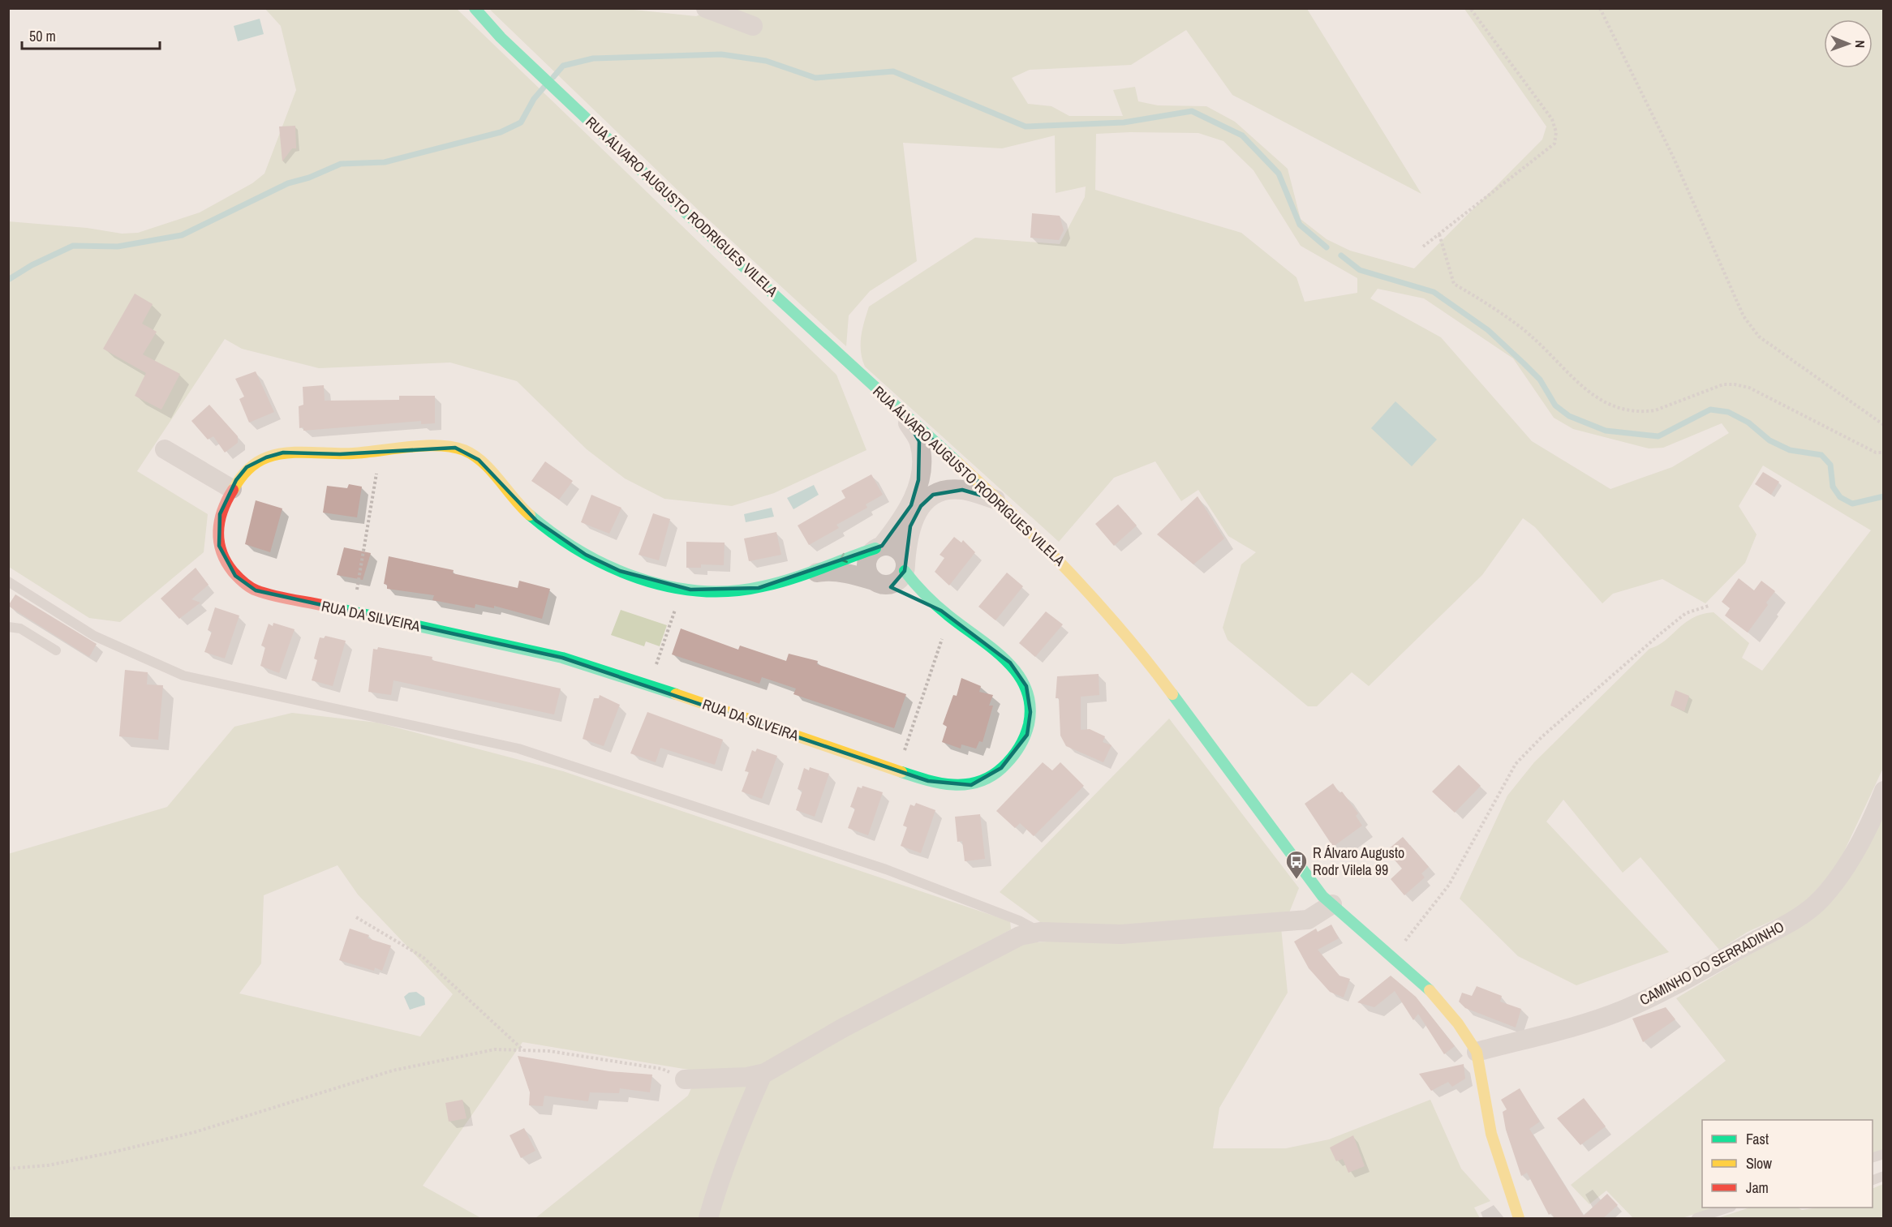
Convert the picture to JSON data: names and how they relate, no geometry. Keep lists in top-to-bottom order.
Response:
{
  "streets": {
    "street": ["RUA ÁLVARO AUGUSTO RODRIGUES VILELA", "RUA DA SILVEIRA", "CAMINHO DO SERRADINHO"]
  },
  "crossings": [
    ["RUA ÁLVARO AUGUSTO RODRIGUES VILELA", "CAMINHO DO SERRADINHO"]
  ],
  "places": {
    "bus stop": ["R Álvaro Augusto Rodr Vilela 99"]
  },
  "legend": ["Fast", "Slow", "Jam"],
  "scale_bar": "50 m",
  "north": "right"
}
